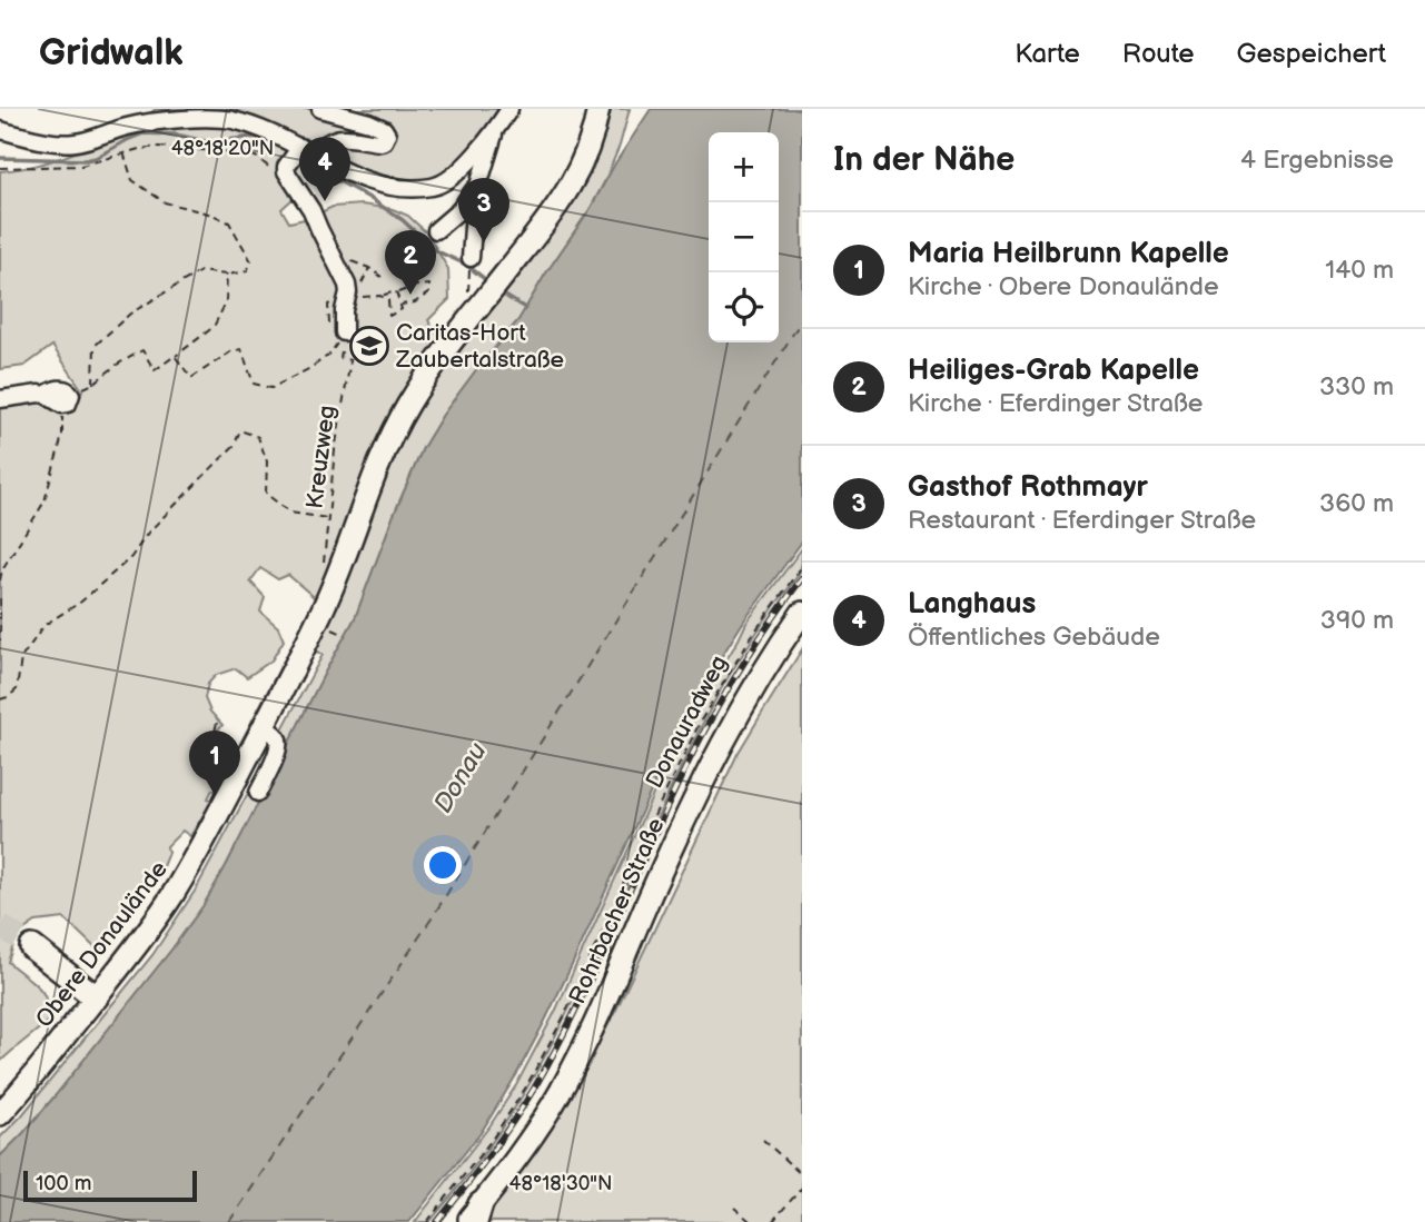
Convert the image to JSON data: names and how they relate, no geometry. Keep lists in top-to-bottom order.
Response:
{
  "streets": {
    "main road": ["Rohrbacher Straße", "Obere Donaulände"],
    "path": ["Kreuzweg", "Donauradweg"]
  },
  "water": ["Donau"],
  "places": {
    "school or university": ["Caritas-Hort Zaubertalstraße"]
  },
  "scale_bar": "100 m",
  "page": {
    "header": "Gridwalk",
    "nav": ["Karte", "Route", "Gespeichert"],
    "heading": ["In der Nähe", "4 Ergebnisse"],
    "map_buttons": ["+", "−"],
    "pins": [
      "4",
      "3",
      "2",
      "1"
    ],
    "list": [
      {
        "mark": "1",
        "name": "Maria Heilbrunn Kapelle",
        "note": "Kirche · Obere Donaulände",
        "value": "140 m"
      },
      {
        "mark": "2",
        "name": "Heiliges-Grab Kapelle",
        "note": "Kirche · Eferdinger Straße",
        "value": "330 m"
      },
      {
        "mark": "3",
        "name": "Gasthof Rothmayr",
        "note": "Restaurant · Eferdinger Straße",
        "value": "360 m"
      },
      {
        "mark": "4",
        "name": "Langhaus",
        "note": "Öffentliches Gebäude",
        "value": "390 m"
      }
    ],
    "scale": "100 m"
  },
  "coordinates": ["48°18'20\"N", "48°18'30\"N"]
}
